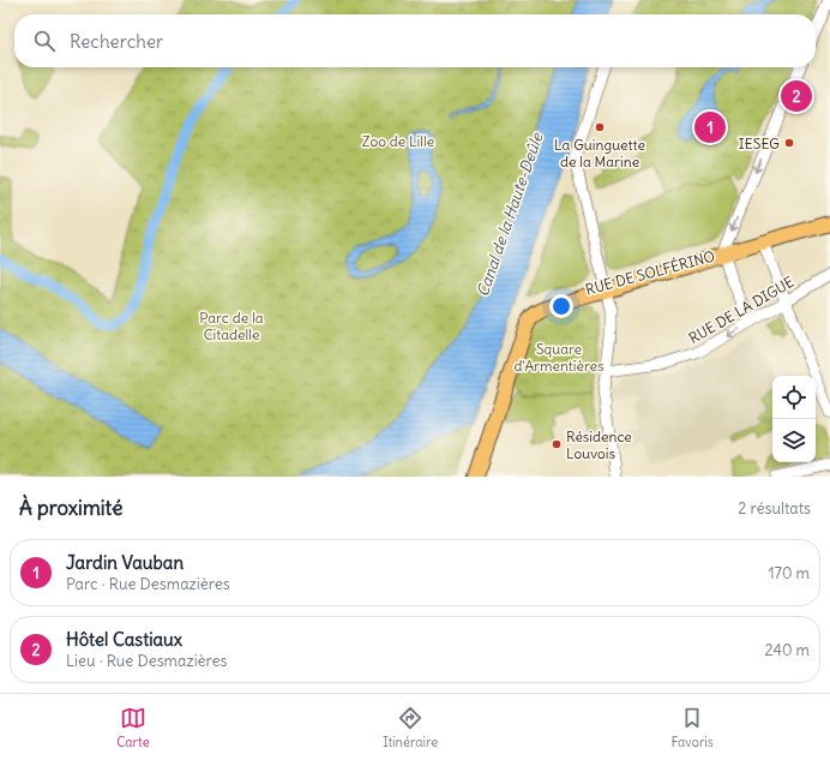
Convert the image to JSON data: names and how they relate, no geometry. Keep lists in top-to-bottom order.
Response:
{
  "streets": {
    "main road": ["RUE DE SOLFÉRINO"],
    "street": ["RUE DE LA DIGUE"]
  },
  "one_way": ["RUE DE LA DIGUE"],
  "water": ["Canal de la Haute-Deûle"],
  "parks": ["Zoo de Lille", "Parc de la Citadelle", "Square d'Armentières"],
  "places": ["La Guinguette de la Marine", "IESEG", "Résidence Louvois"],
  "page": {
    "search": "Rechercher",
    "pins": ["2", "1"],
    "heading": ["À proximité", "2 résultats"],
    "list": [
      {
        "mark": "1",
        "name": "Jardin Vauban",
        "note": "Parc · Rue Desmazières",
        "value": "170 m"
      },
      {
        "mark": "2",
        "name": "Hôtel Castiaux",
        "note": "Lieu · Rue Desmazières",
        "value": "240 m"
      }
    ],
    "nav": ["Carte", "Itinéraire", "Favoris"]
  }
}
